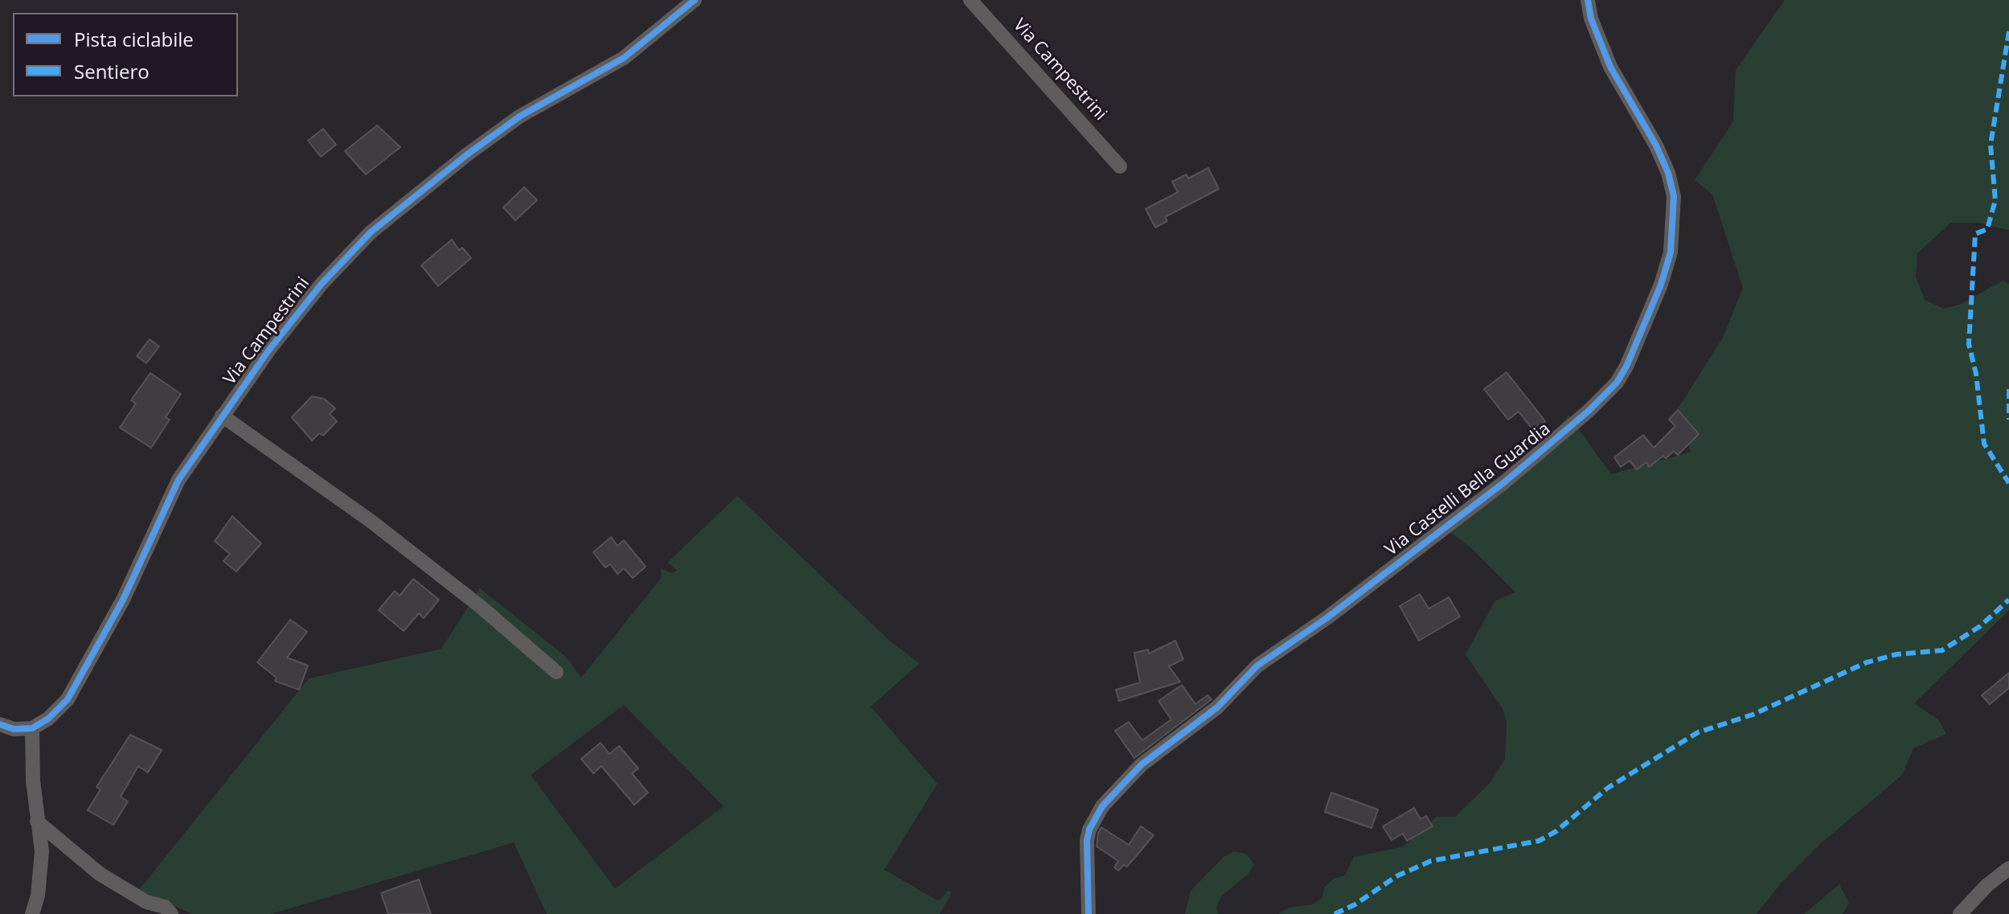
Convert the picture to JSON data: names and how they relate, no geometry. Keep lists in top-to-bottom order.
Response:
{
  "streets": {
    "street": ["Via Campestrini", "Via Castelli Bella Guardia"]
  },
  "legend": ["Pista ciclabile", "Sentiero"]
}
